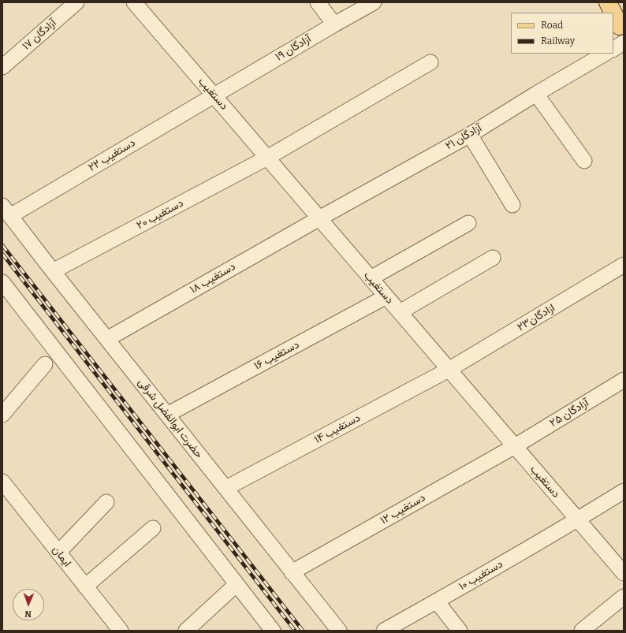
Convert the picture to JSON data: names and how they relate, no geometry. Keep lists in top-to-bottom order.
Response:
{
  "streets": {
    "street": [
      "۱۷ آزادگان",
      "۱۹ آزادگان",
      "دستغیب",
      "۲۱ آزادگان",
      "دستغیب ۲۲",
      "دستغیب ۲۰",
      "دستغیب ۱۸",
      "۲۳ازادگان",
      "دستغیب ۱۶",
      "۲۵ آزادگان",
      "حضرت ابوالفضل شرقی",
      "دستغیب ۱۴",
      "دستغیب ۱۲",
      "ایمان",
      "دستغیب ۱۰"
    ]
  },
  "crossings": [
    ["۱۹ آزادگان", "دستغیب"],
    ["۱۹ آزادگان", "دستغیب ۲۲"],
    ["دستغیب", "۲۱ آزادگان"],
    ["دستغیب", "دستغیب ۲۲"],
    ["دستغیب", "دستغیب ۲۰"],
    ["دستغیب", "دستغیب ۱۸"],
    ["دستغیب", "۲۳ازادگان"],
    ["دستغیب", "دستغیب ۱۶"],
    ["دستغیب", "۲۵ آزادگان"],
    ["دستغیب", "دستغیب ۱۴"],
    ["دستغیب", "دستغیب ۱۲"],
    ["دستغیب", "دستغیب ۱۰"],
    ["۲۱ آزادگان", "دستغیب ۱۸"],
    ["دستغیب ۲۲", "حضرت ابوالفضل شرقی"],
    ["دستغیب ۲۰", "حضرت ابوالفضل شرقی"],
    ["دستغیب ۱۸", "حضرت ابوالفضل شرقی"],
    ["۲۳ازادگان", "دستغیب ۱۴"],
    ["دستغیب ۱۶", "حضرت ابوالفضل شرقی"],
    ["۲۵ آزادگان", "دستغیب ۱۲"],
    ["حضرت ابوالفضل شرقی", "دستغیب ۱۴"],
    ["حضرت ابوالفضل شرقی", "دستغیب ۱۲"]
  ],
  "legend": ["Road", "Railway"],
  "north": "bottom"
}
